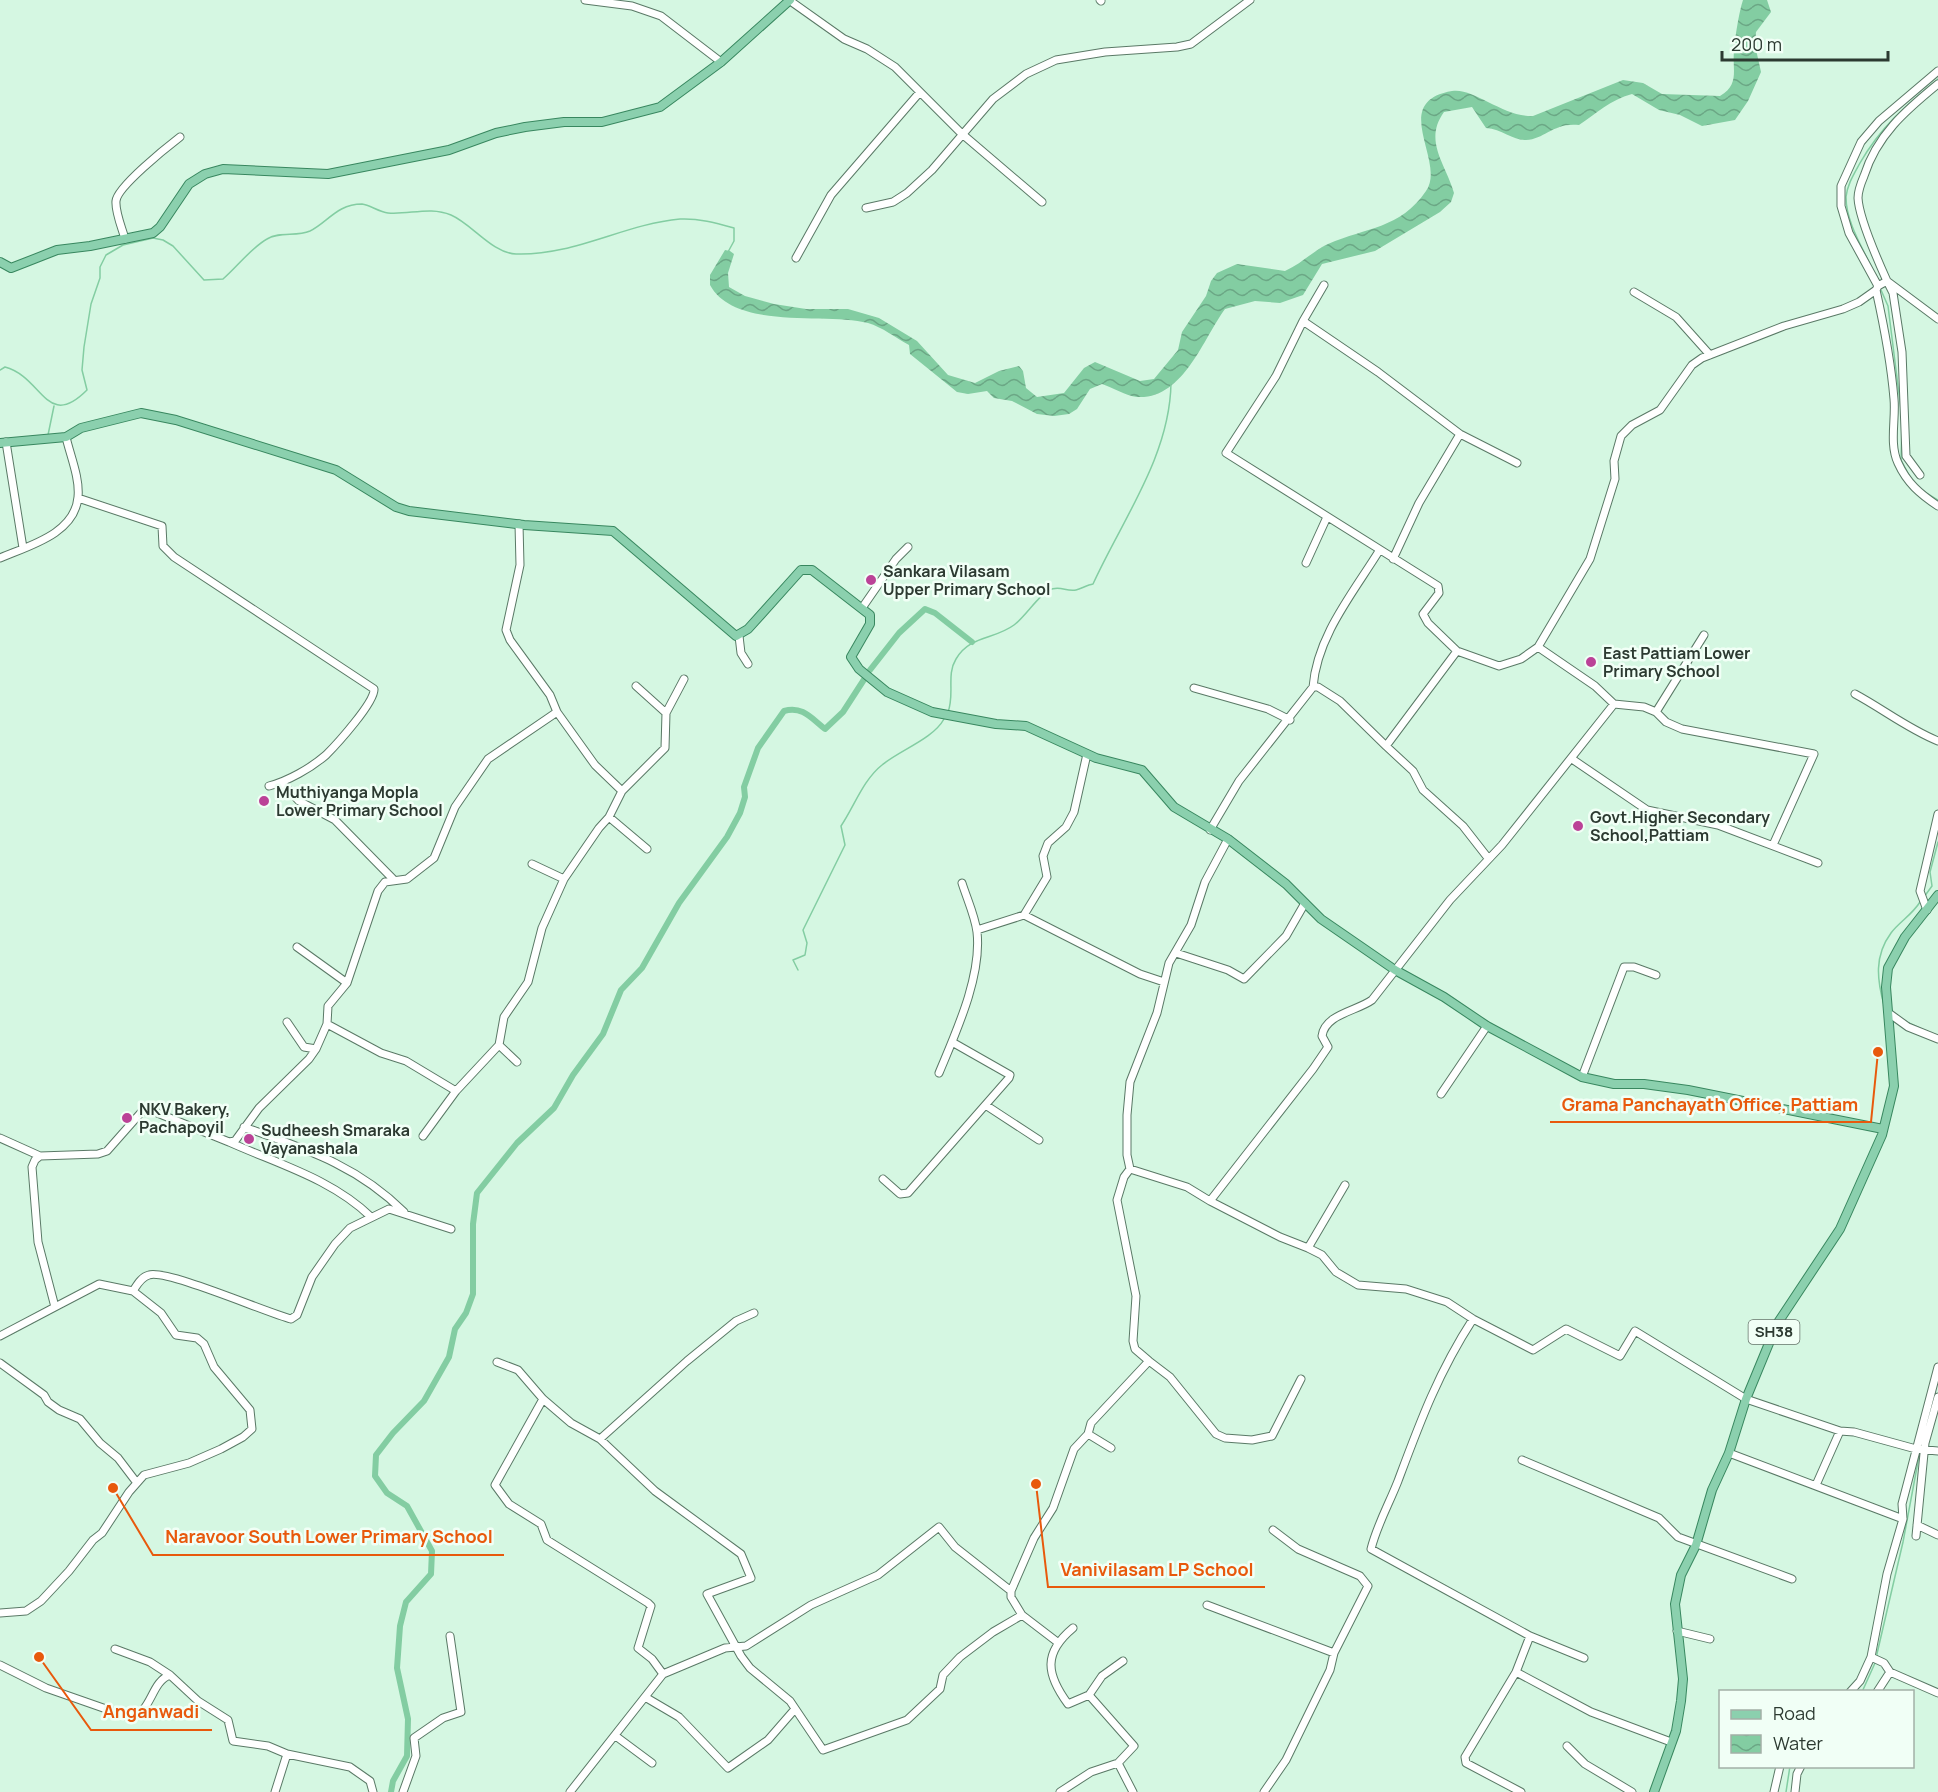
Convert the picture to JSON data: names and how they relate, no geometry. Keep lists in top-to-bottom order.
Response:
{
  "streets": {
    "main road": ["SH38"]
  },
  "places": [
    "Sankara Vilasam Upper Primary School",
    "East Pattiam Lower Primary School",
    "Muthiyanga Mopla Lower Primary School",
    "Govt.Higher Secondary School,Pattiam",
    "Grama Panchayath Office, Pattiam",
    "NKV Bakery, Pachapoyil",
    "Sudheesh Smaraka Vayanashala",
    "Vanivilasam LP School",
    "Naravoor South Lower Primary School",
    "Anganwadi"
  ],
  "legend": ["Road", "Water"],
  "scale_bar": "200 m"
}
